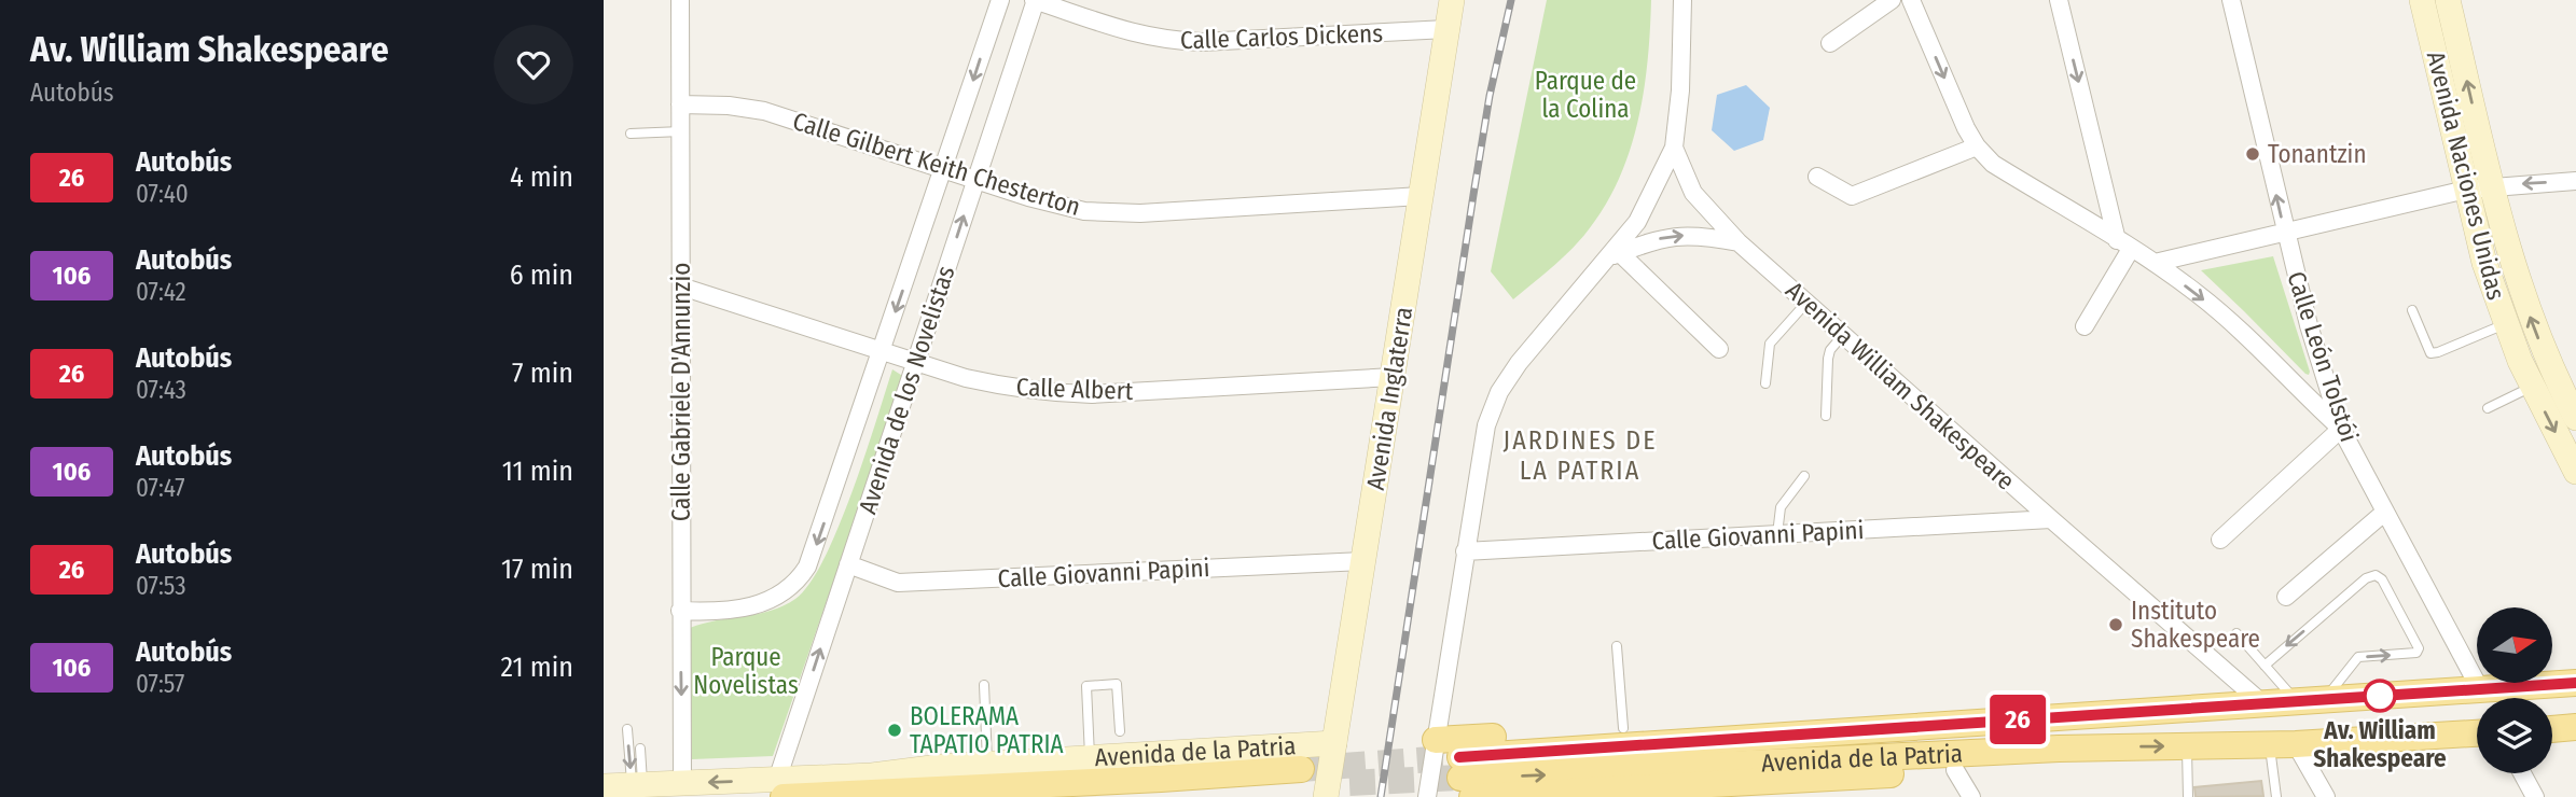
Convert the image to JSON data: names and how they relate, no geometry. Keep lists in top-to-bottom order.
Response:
{
  "streets": {
    "main road": ["Avenida de la Patria"],
    "street": [
      "Calle Carlos Dickens",
      "Calle Gilbert Keith Chesterton",
      "Avenida Naciones Unidas",
      "Calle León Tolstói",
      "Avenida William Shakespeare",
      "Calle Albert",
      "Avenida de los Novelistas",
      "Calle Gabriele D'Annunzio",
      "Avenida Inglaterra",
      "Calle Giovanni Papini"
    ]
  },
  "crossings": [
    ["Calle Carlos Dickens", "Avenida de los Novelistas"],
    ["Calle Carlos Dickens", "Avenida Inglaterra"],
    ["Calle Gilbert Keith Chesterton", "Avenida de los Novelistas"],
    ["Calle Gilbert Keith Chesterton", "Calle Gabriele D'Annunzio"],
    ["Calle Gilbert Keith Chesterton", "Avenida Inglaterra"],
    ["Calle León Tolstói", "Avenida de la Patria"],
    ["Avenida William Shakespeare", "Calle Giovanni Papini"],
    ["Avenida William Shakespeare", "Avenida de la Patria"],
    ["Calle Albert", "Avenida de los Novelistas"],
    ["Calle Albert", "Calle Gabriele D'Annunzio"],
    ["Calle Albert", "Avenida Inglaterra"],
    ["Avenida de los Novelistas", "Calle Gabriele D'Annunzio"],
    ["Avenida de los Novelistas", "Calle Giovanni Papini"],
    ["Avenida de los Novelistas", "Avenida de la Patria"],
    ["Calle Gabriele D'Annunzio", "Avenida de la Patria"],
    ["Avenida Inglaterra", "Calle Giovanni Papini"],
    ["Avenida Inglaterra", "Avenida de la Patria"]
  ],
  "districts": ["JARDINES DE LA PATRIA"],
  "parks": ["Parque de la Colina", "Parque Novelistas"],
  "places": [
    "Tonantzin",
    "Instituto Shakespeare",
    "Av. William Shakespeare",
    "BOLERAMA TAPATIO PATRIA"
  ],
  "lines": ["bus line 26"],
  "north": "right",
  "page": {
    "heading": ["Av. William Shakespeare", "Autobús"],
    "on_map": "26",
    "list": [
      {
        "mark": "26",
        "name": "Autobús",
        "note": "07:40",
        "value": "4 min"
      },
      {
        "mark": "106",
        "name": "Autobús",
        "note": "07:42",
        "value": "6 min"
      },
      {
        "mark": "26",
        "name": "Autobús",
        "note": "07:43",
        "value": "7 min"
      },
      {
        "mark": "106",
        "name": "Autobús",
        "note": "07:47",
        "value": "11 min"
      },
      {
        "mark": "26",
        "name": "Autobús",
        "note": "07:53",
        "value": "17 min"
      },
      {
        "mark": "106",
        "name": "Autobús",
        "note": "07:57",
        "value": "21 min"
      }
    ]
  }
}
